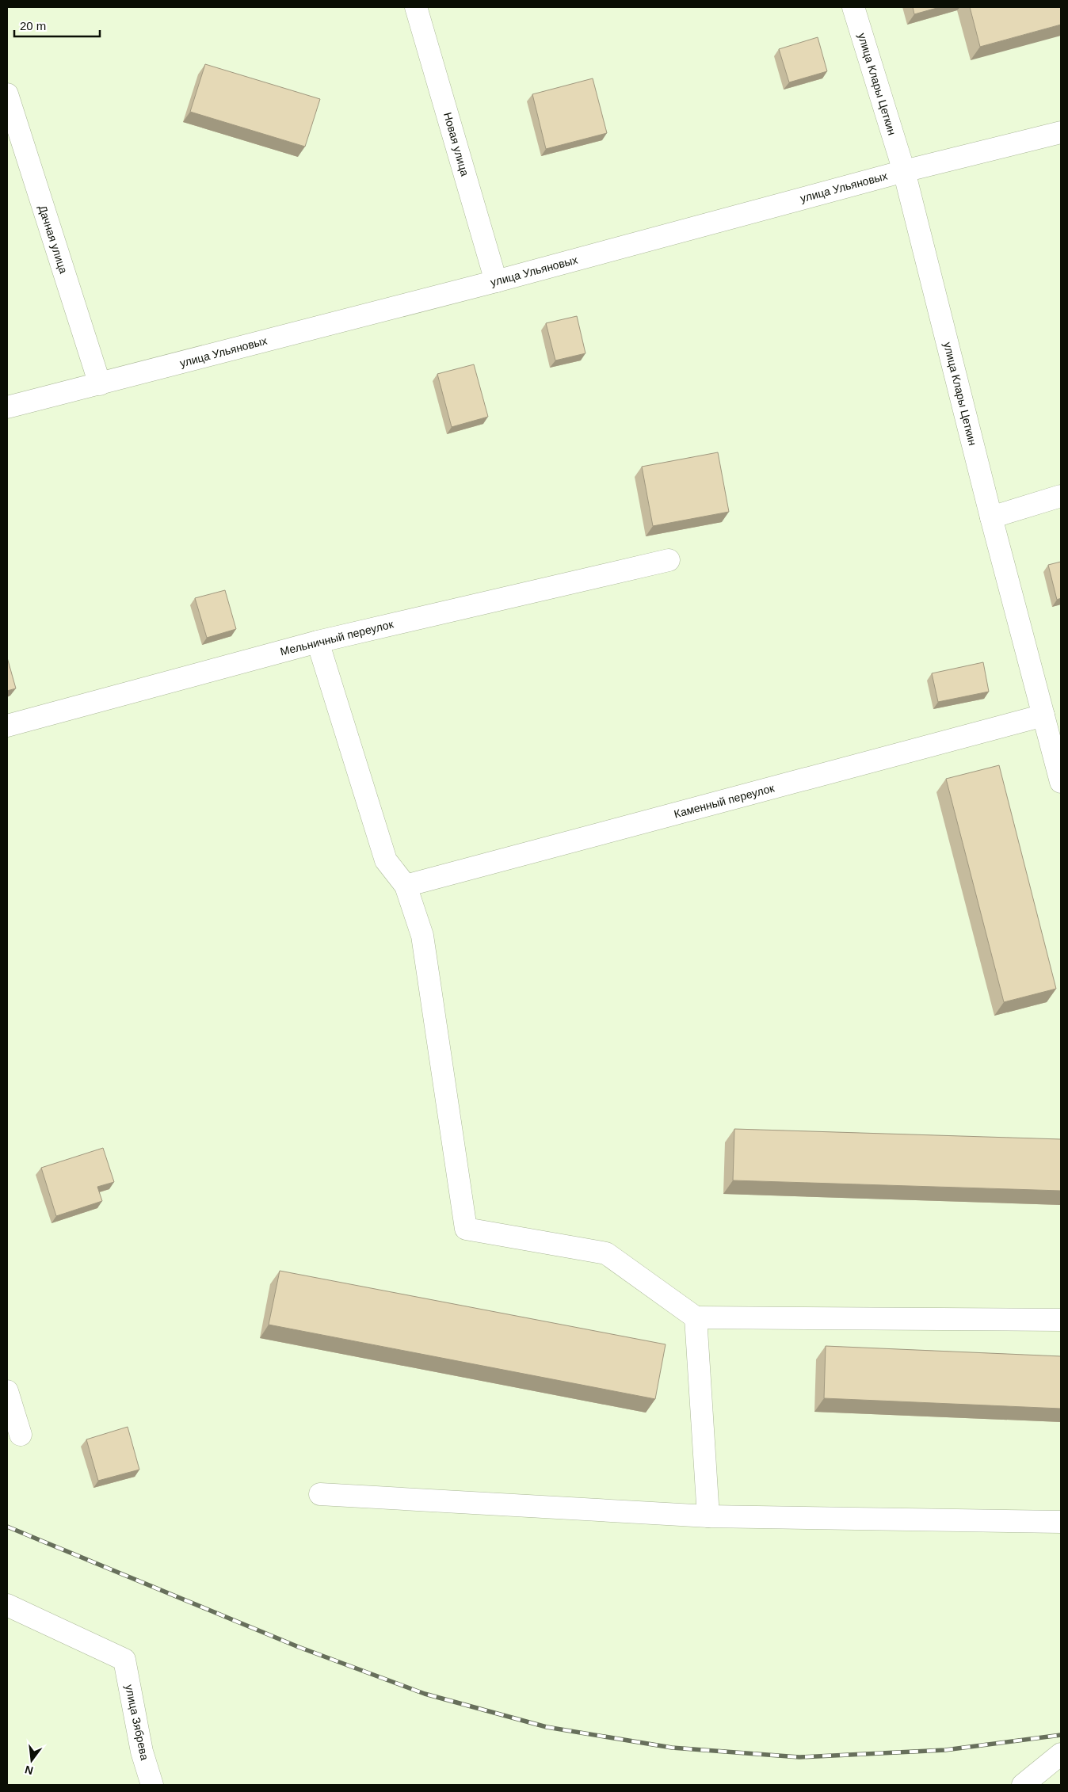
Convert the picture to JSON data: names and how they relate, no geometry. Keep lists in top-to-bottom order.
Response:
{
  "streets": {
    "street": [
      "улица Клары Цеткин",
      "Новая улица",
      "улица Ульяновых",
      "Дачная улица",
      "Мельничный переулок",
      "Каменный переулок",
      "улица Зябрева"
    ]
  },
  "crossings": [
    ["улица Клары Цеткин", "улица Ульяновых"],
    ["улица Клары Цеткин", "Каменный переулок"],
    ["Новая улица", "улица Ульяновых"],
    ["улица Ульяновых", "Дачная улица"]
  ],
  "scale_bar": "20 m",
  "north": "bottom"
}
